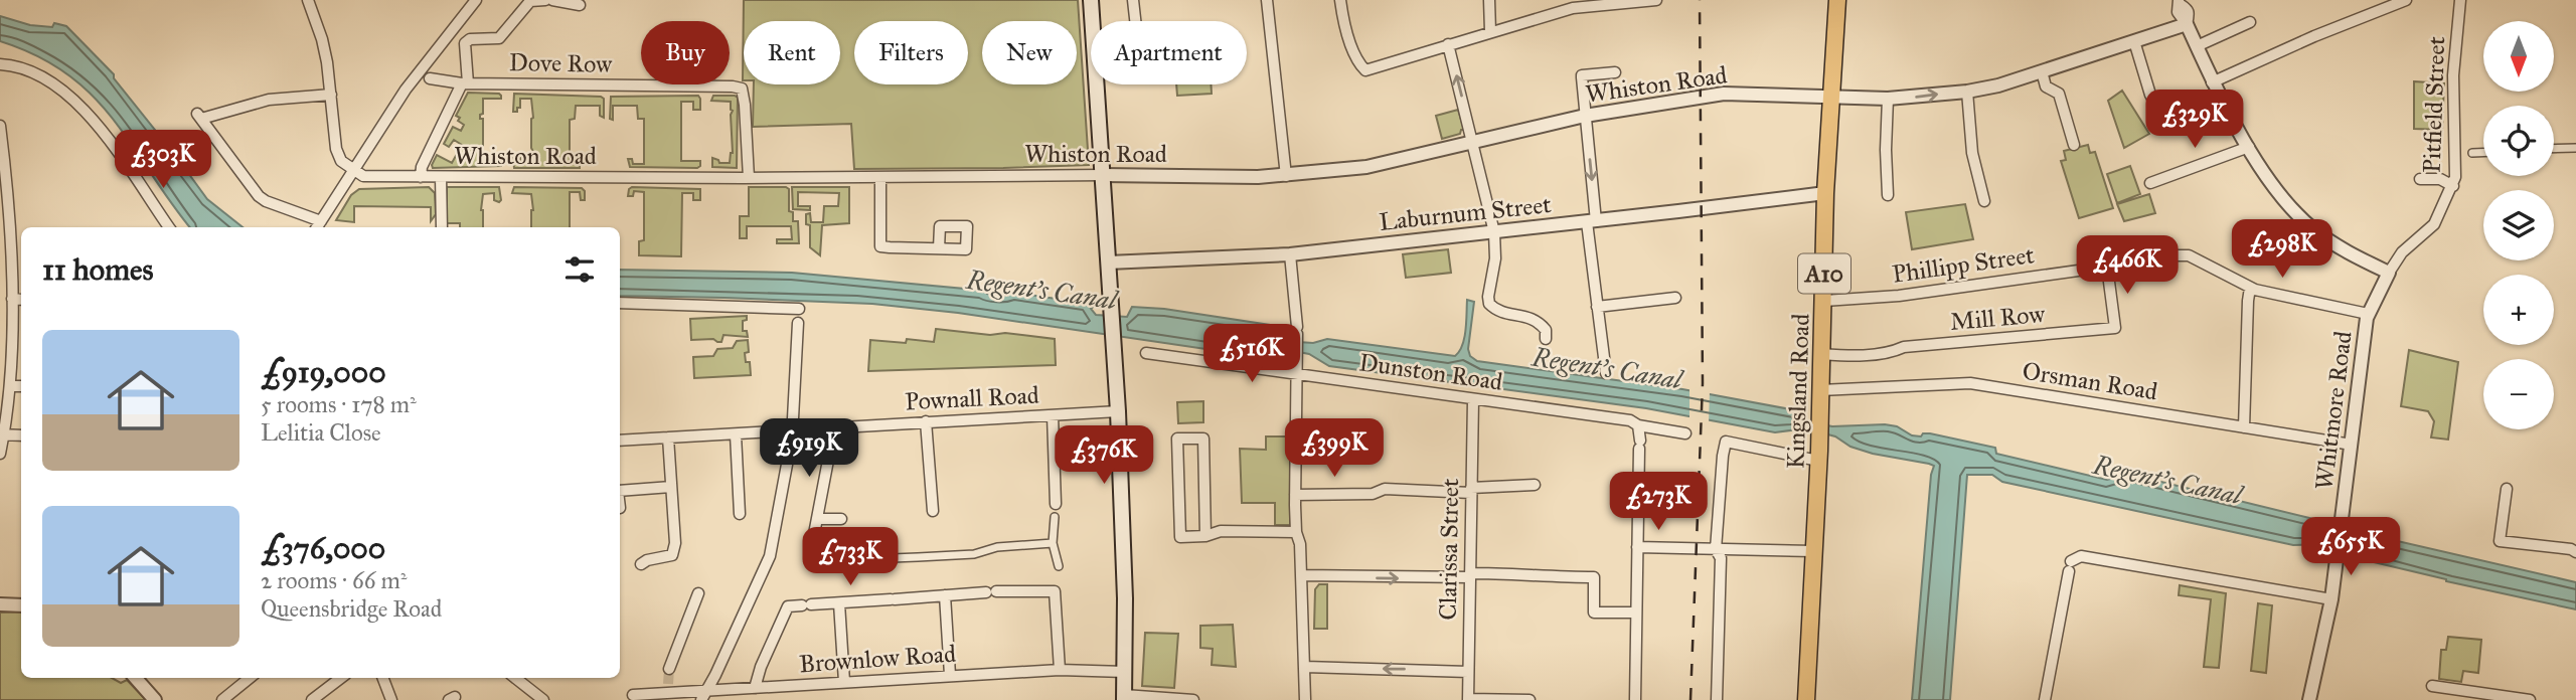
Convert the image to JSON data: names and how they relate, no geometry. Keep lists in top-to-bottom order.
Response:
{
  "streets": {
    "highway": ["A10", "Kingsland Road"],
    "street": [
      "Dove Row",
      "Whiston Road",
      "Pitfield Street",
      "Laburnum Street",
      "Phillipp Street",
      "Mill Row",
      "Dunston Road",
      "Orsman Road",
      "Pownall Road",
      "Whitmore Road",
      "Clarissa Street",
      "Brownlow Road"
    ]
  },
  "crossings": [
    ["Dove Row", "Whiston Road"],
    ["Whiston Road", "Kingsland Road"],
    ["Pitfield Street", "Whitmore Road"],
    ["Laburnum Street", "Kingsland Road"],
    ["Phillipp Street", "Mill Row"],
    ["Phillipp Street", "Kingsland Road"],
    ["Phillipp Street", "Whitmore Road"],
    ["Mill Row", "Kingsland Road"],
    ["Dunston Road", "Clarissa Street"],
    ["Orsman Road", "Kingsland Road"],
    ["Orsman Road", "Whitmore Road"]
  ],
  "water": ["Regent's Canal"],
  "north": "bottom",
  "page": {
    "map_buttons": ["+", "−"],
    "chip": [
      "Buy",
      "Rent",
      "Filters",
      "New",
      "Apartment"
    ],
    "price": [
      "£329K",
      "£303K",
      "£298K",
      "£466K",
      "£516K",
      "£919K",
      "£399K",
      "£376K",
      "£273K",
      "£655K",
      "£733K"
    ],
    "heading": "11 homes",
    "list": [
      {
        "name": "£919,000",
        "note": "5 rooms · 178 m² · Lelitia Close"
      },
      {
        "name": "£376,000",
        "note": "2 rooms · 66 m² · Queensbridge Road"
      }
    ]
  }
}
